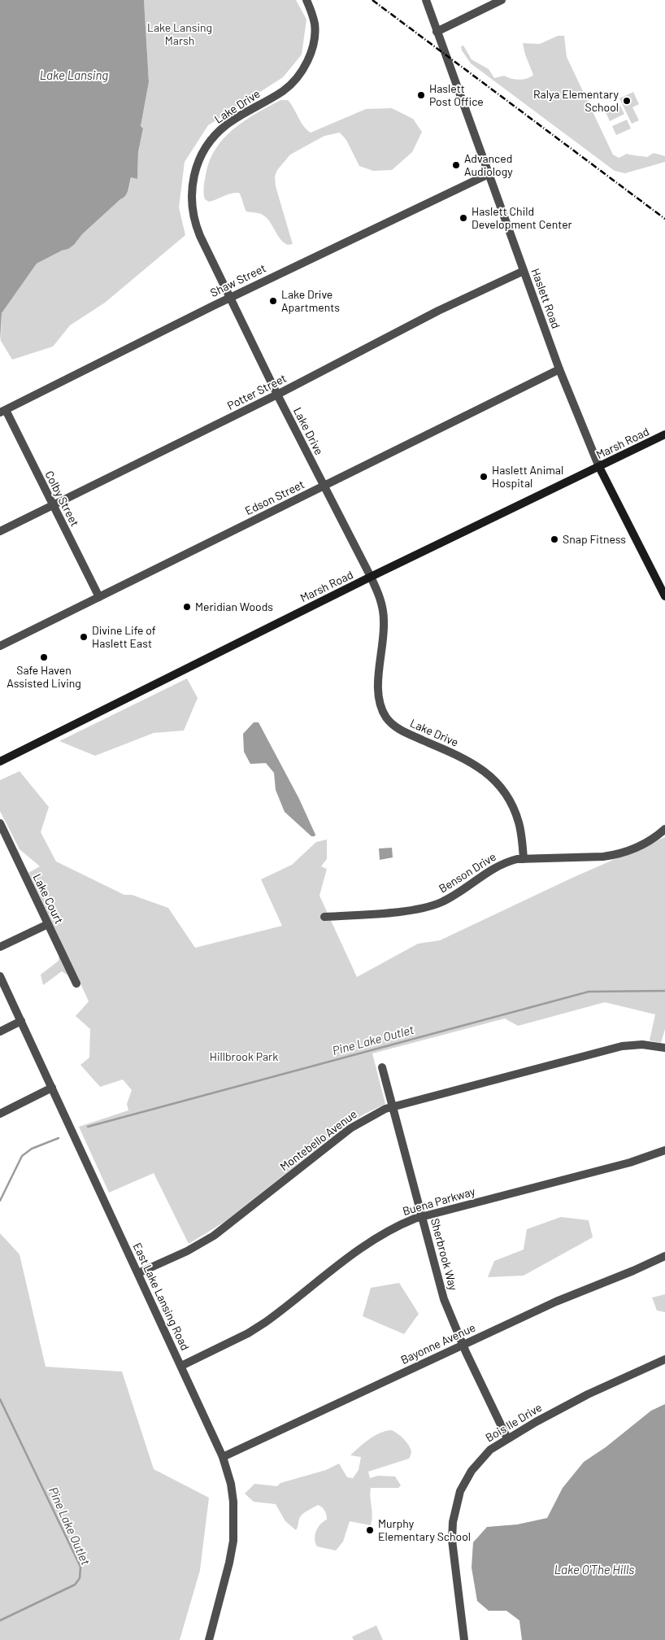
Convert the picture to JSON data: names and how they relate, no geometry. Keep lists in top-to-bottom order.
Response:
{
  "streets": {
    "main road": ["Haslett Road", "Marsh Road"],
    "street": [
      "Lake Drive",
      "Shaw Street",
      "Potter Street",
      "Edson Street",
      "Colby Street",
      "Benson Drive",
      "Lake Court",
      "Montebello Avenue",
      "Buena Parkway",
      "Sherbrook Way",
      "East Lake Lansing Road",
      "Bayonne Avenue",
      "Bois Ile Drive"
    ]
  },
  "crossings": [
    ["Lake Drive", "Shaw Street"],
    ["Lake Drive", "Potter Street"],
    ["Lake Drive", "Marsh Road"],
    ["Lake Drive", "Edson Street"],
    ["Lake Drive", "Benson Drive"],
    ["Shaw Street", "Haslett Road"],
    ["Shaw Street", "Colby Street"],
    ["Haslett Road", "Potter Street"],
    ["Haslett Road", "Marsh Road"],
    ["Haslett Road", "Edson Street"],
    ["Potter Street", "Colby Street"],
    ["Edson Street", "Colby Street"],
    ["Montebello Avenue", "Sherbrook Way"],
    ["Montebello Avenue", "East Lake Lansing Road"],
    ["Buena Parkway", "Sherbrook Way"],
    ["Buena Parkway", "East Lake Lansing Road"],
    ["Sherbrook Way", "Bayonne Avenue"],
    ["Sherbrook Way", "Bois Ile Drive"],
    ["East Lake Lansing Road", "Bayonne Avenue"]
  ],
  "water": ["Lake Lansing", "Pine Lake Outlet", "Lake O'The Hills"],
  "parks": ["Lake Lansing Marsh", "Hillbrook Park"],
  "places": [
    "Haslett Post Office",
    "Ralya Elementary School",
    "Advanced Audiology",
    "Haslett Child Development Center",
    "Lake Drive Apartments",
    "Haslett Animal Hospital",
    "Snap Fitness",
    "Meridian Woods",
    "Divine Life of Haslett East",
    "Safe Haven Assisted Living",
    "Murphy Elementary School"
  ]
}
